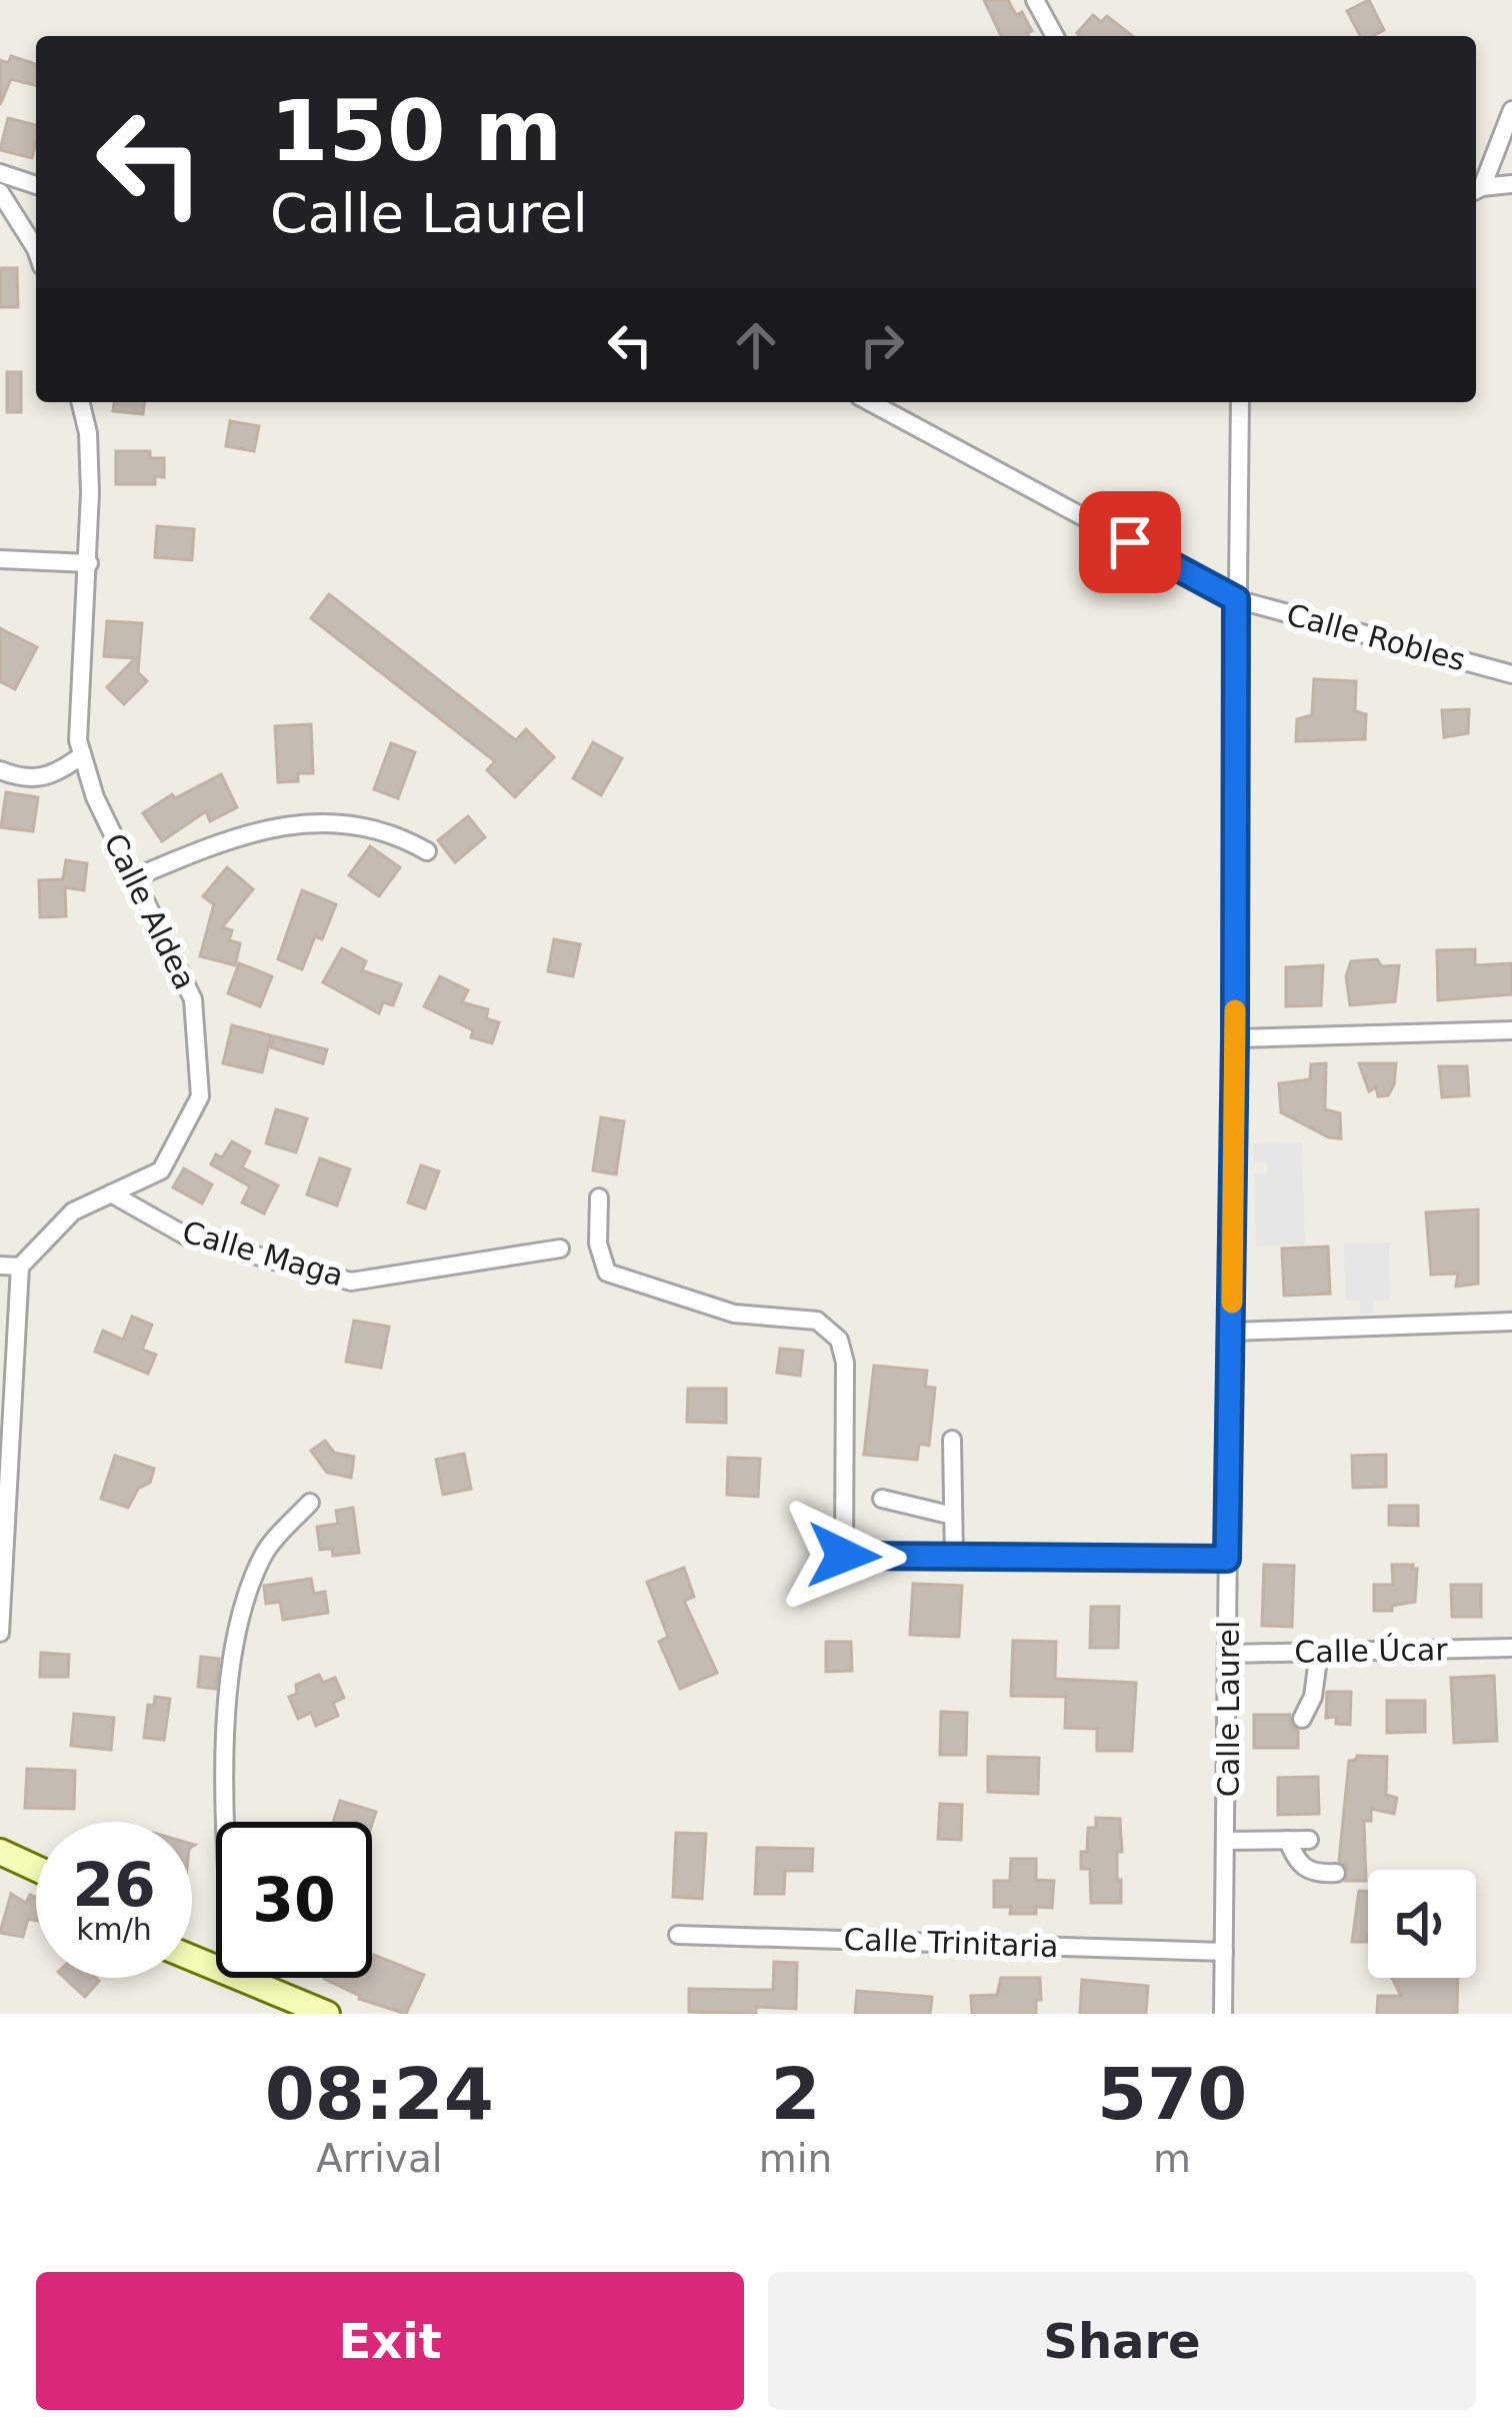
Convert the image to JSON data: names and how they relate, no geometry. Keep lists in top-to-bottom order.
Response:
{
  "streets": {
    "street": [
      "Calle Robles",
      "Calle Aldea",
      "Calle Maga",
      "Calle Úcar",
      "Calle Laurel",
      "Calle Trinitaria"
    ]
  },
  "crossings": [
    ["Calle Robles", "Calle Laurel"],
    ["Calle Aldea", "Calle Maga"],
    ["Calle Úcar", "Calle Laurel"],
    ["Calle Laurel", "Calle Trinitaria"]
  ],
  "page": {
    "turn": ["150 m", "Calle Laurel"],
    "speed": "26 km/h",
    "limit": "30",
    "eta": [
      "08:24",
      "Arrival",
      "2",
      "min",
      "570",
      "m"
    ],
    "buttons": ["Exit", "Share"]
  }
}
